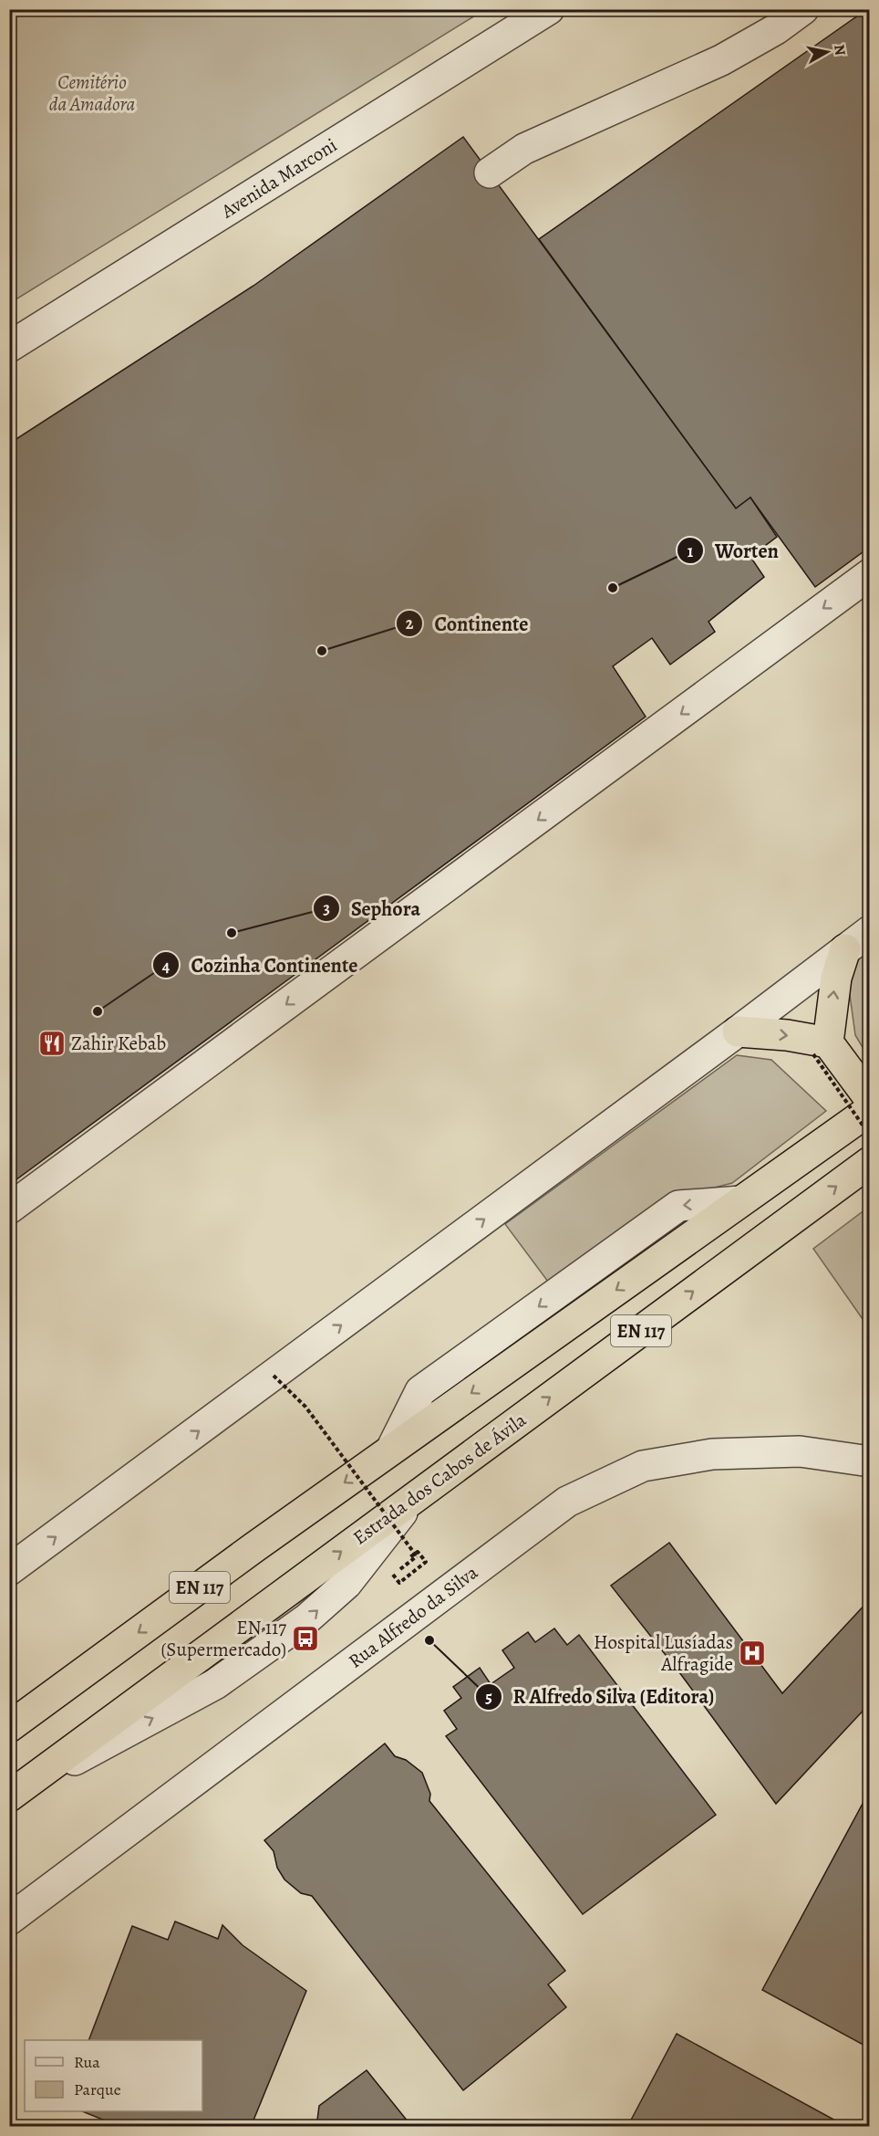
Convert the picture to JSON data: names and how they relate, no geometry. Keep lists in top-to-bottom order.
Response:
{
  "streets": {
    "highway": ["EN 117", "Estrada dos Cabos de Ávila"],
    "street": ["Avenida Marconi", "Rua Alfredo da Silva"]
  },
  "parks": ["Cemitério da Amadora"],
  "places": {
    "other": [
      "Worten",
      "Continente",
      "Sephora",
      "Cozinha Continente",
      "R Alfredo Silva (Editora)"
    ],
    "restaurant": ["Zahir Kebab"],
    "bus stop": ["EN 117 (Supermercado)"],
    "hospital": ["Hospital Lusíadas Alfragide"]
  },
  "legend": ["Rua", "Parque"],
  "north": "right"
}
